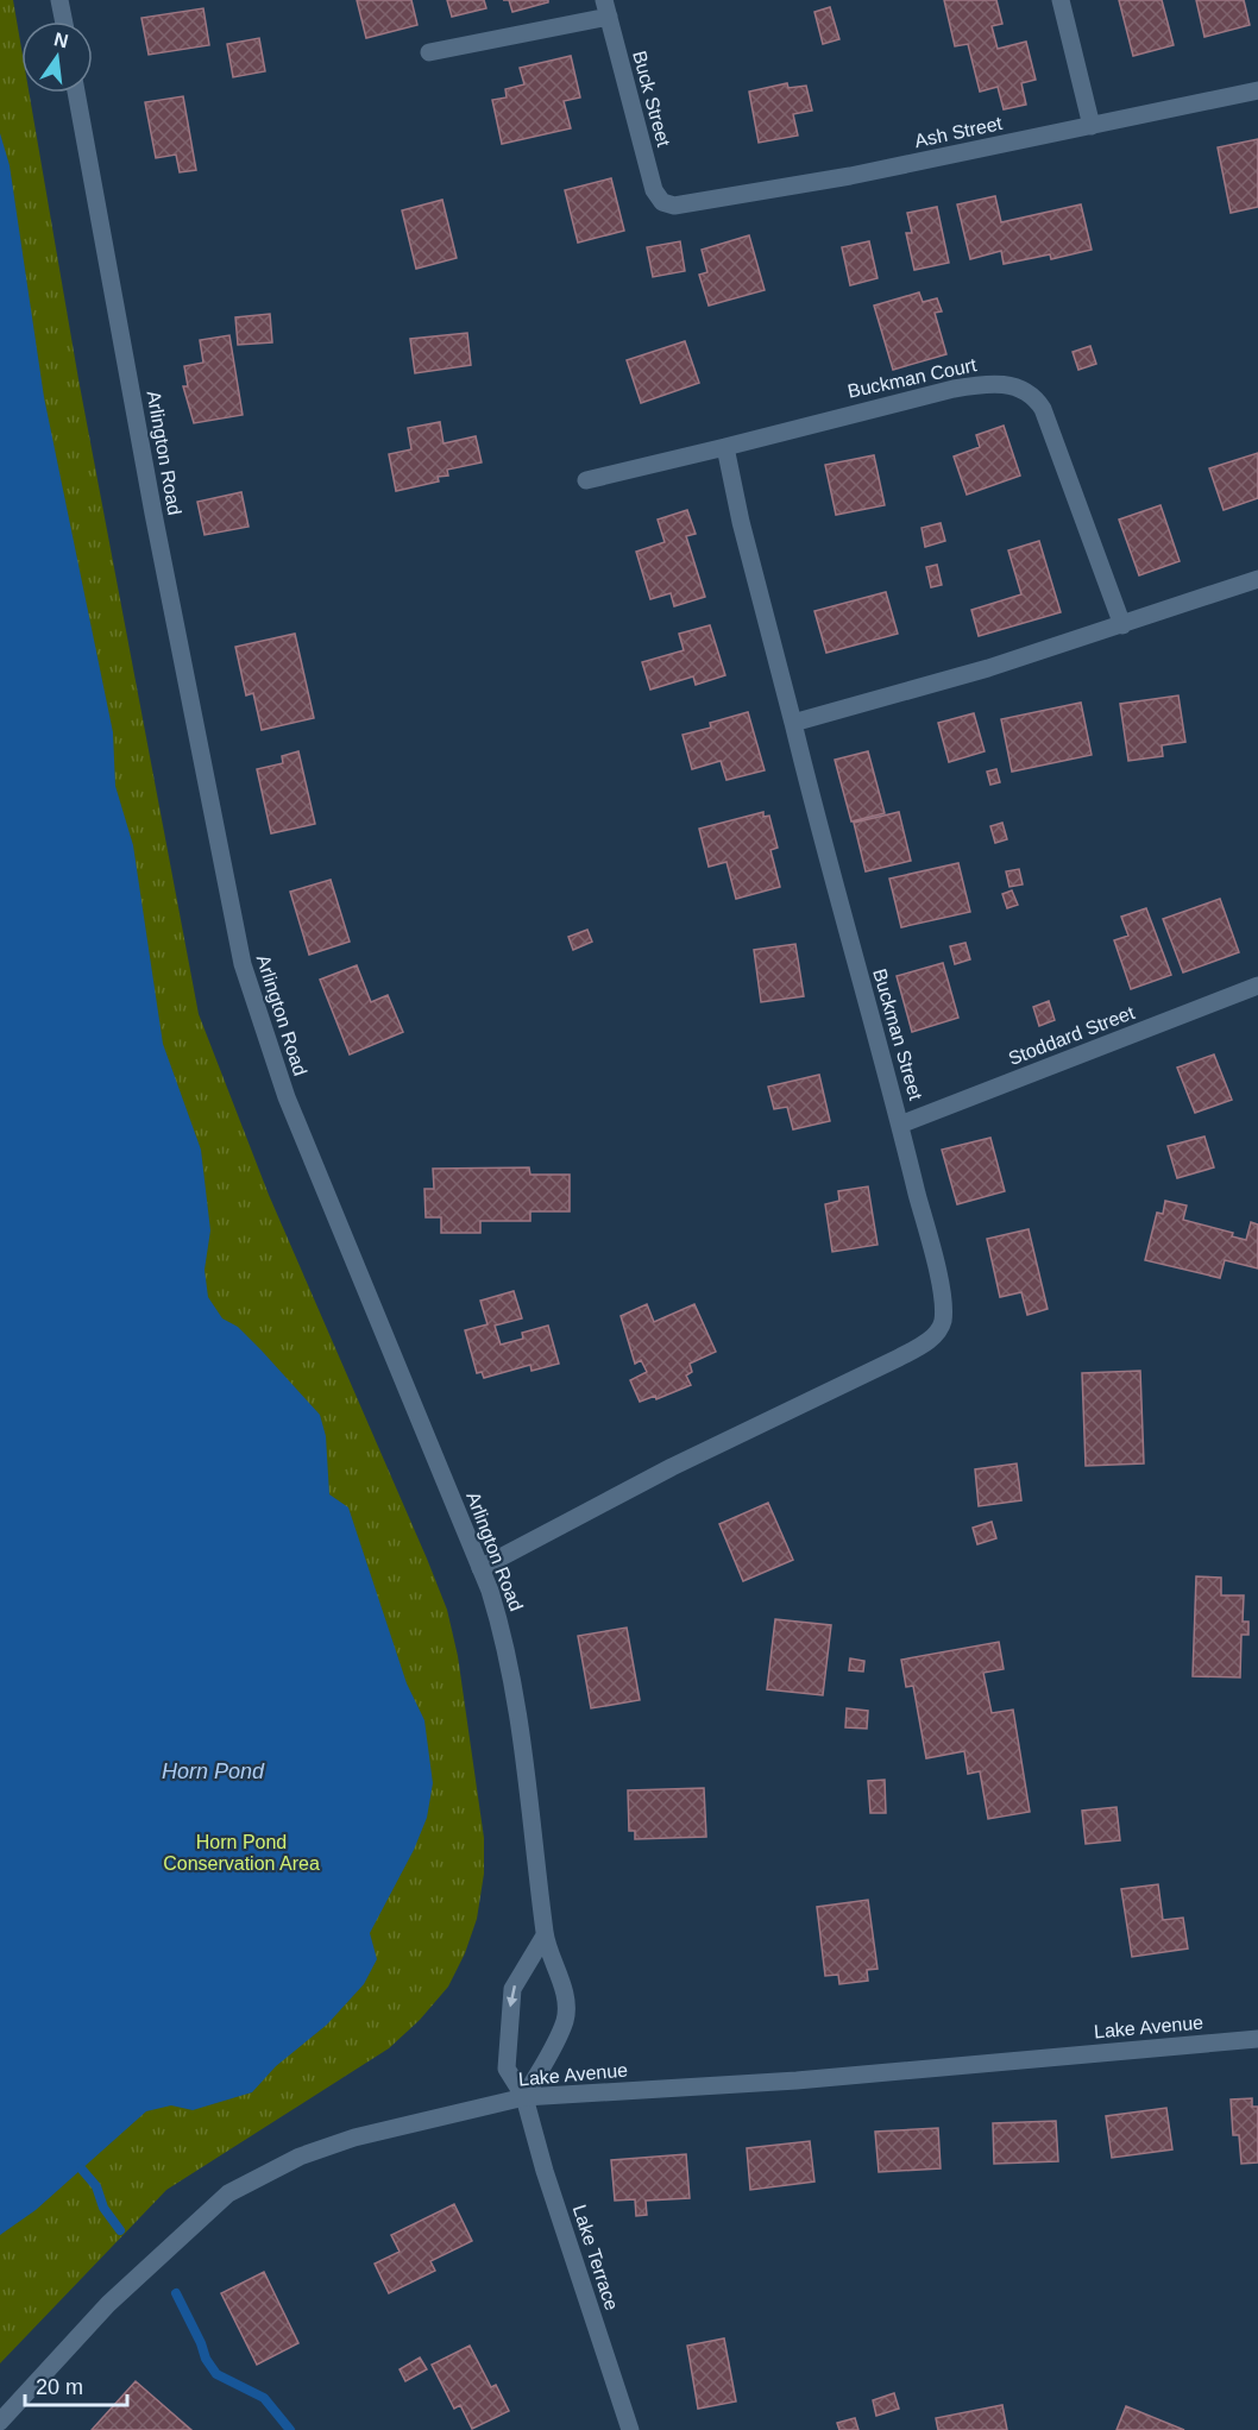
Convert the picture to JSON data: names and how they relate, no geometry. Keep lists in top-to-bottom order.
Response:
{
  "streets": {
    "street": [
      "Buck Street",
      "Ash Street",
      "Buckman Court",
      "Arlington Road",
      "Buckman Street",
      "Stoddard Street",
      "Lake Avenue",
      "Lake Terrace"
    ]
  },
  "crossings": [
    ["Buck Street", "Ash Street"],
    ["Arlington Road", "Buckman Street"],
    ["Arlington Road", "Lake Avenue"],
    ["Arlington Road", "Lake Terrace"],
    ["Buckman Street", "Stoddard Street"],
    ["Lake Avenue", "Lake Terrace"]
  ],
  "water": ["Horn Pond"],
  "parks": ["Horn Pond Conservation Area"],
  "scale_bar": "20 m",
  "north": "top"
}
